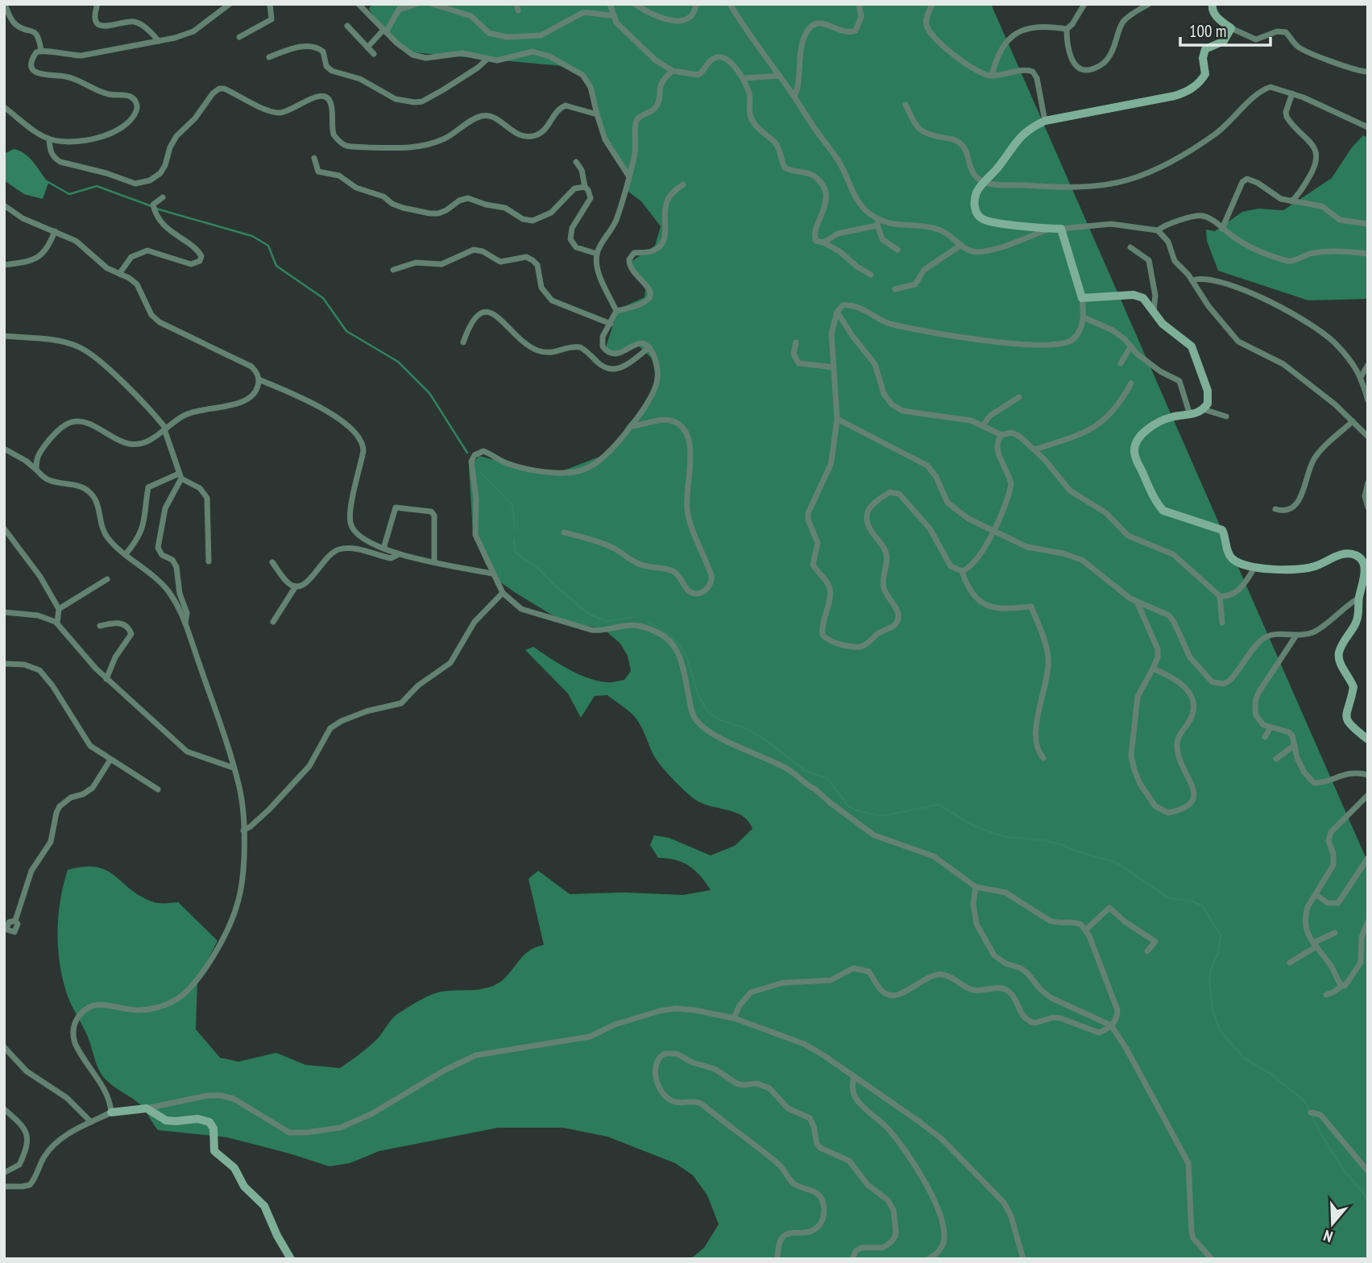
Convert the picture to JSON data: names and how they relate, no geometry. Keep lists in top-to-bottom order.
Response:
{
  "scale_bar": "100 m",
  "north": "bottom"
}
